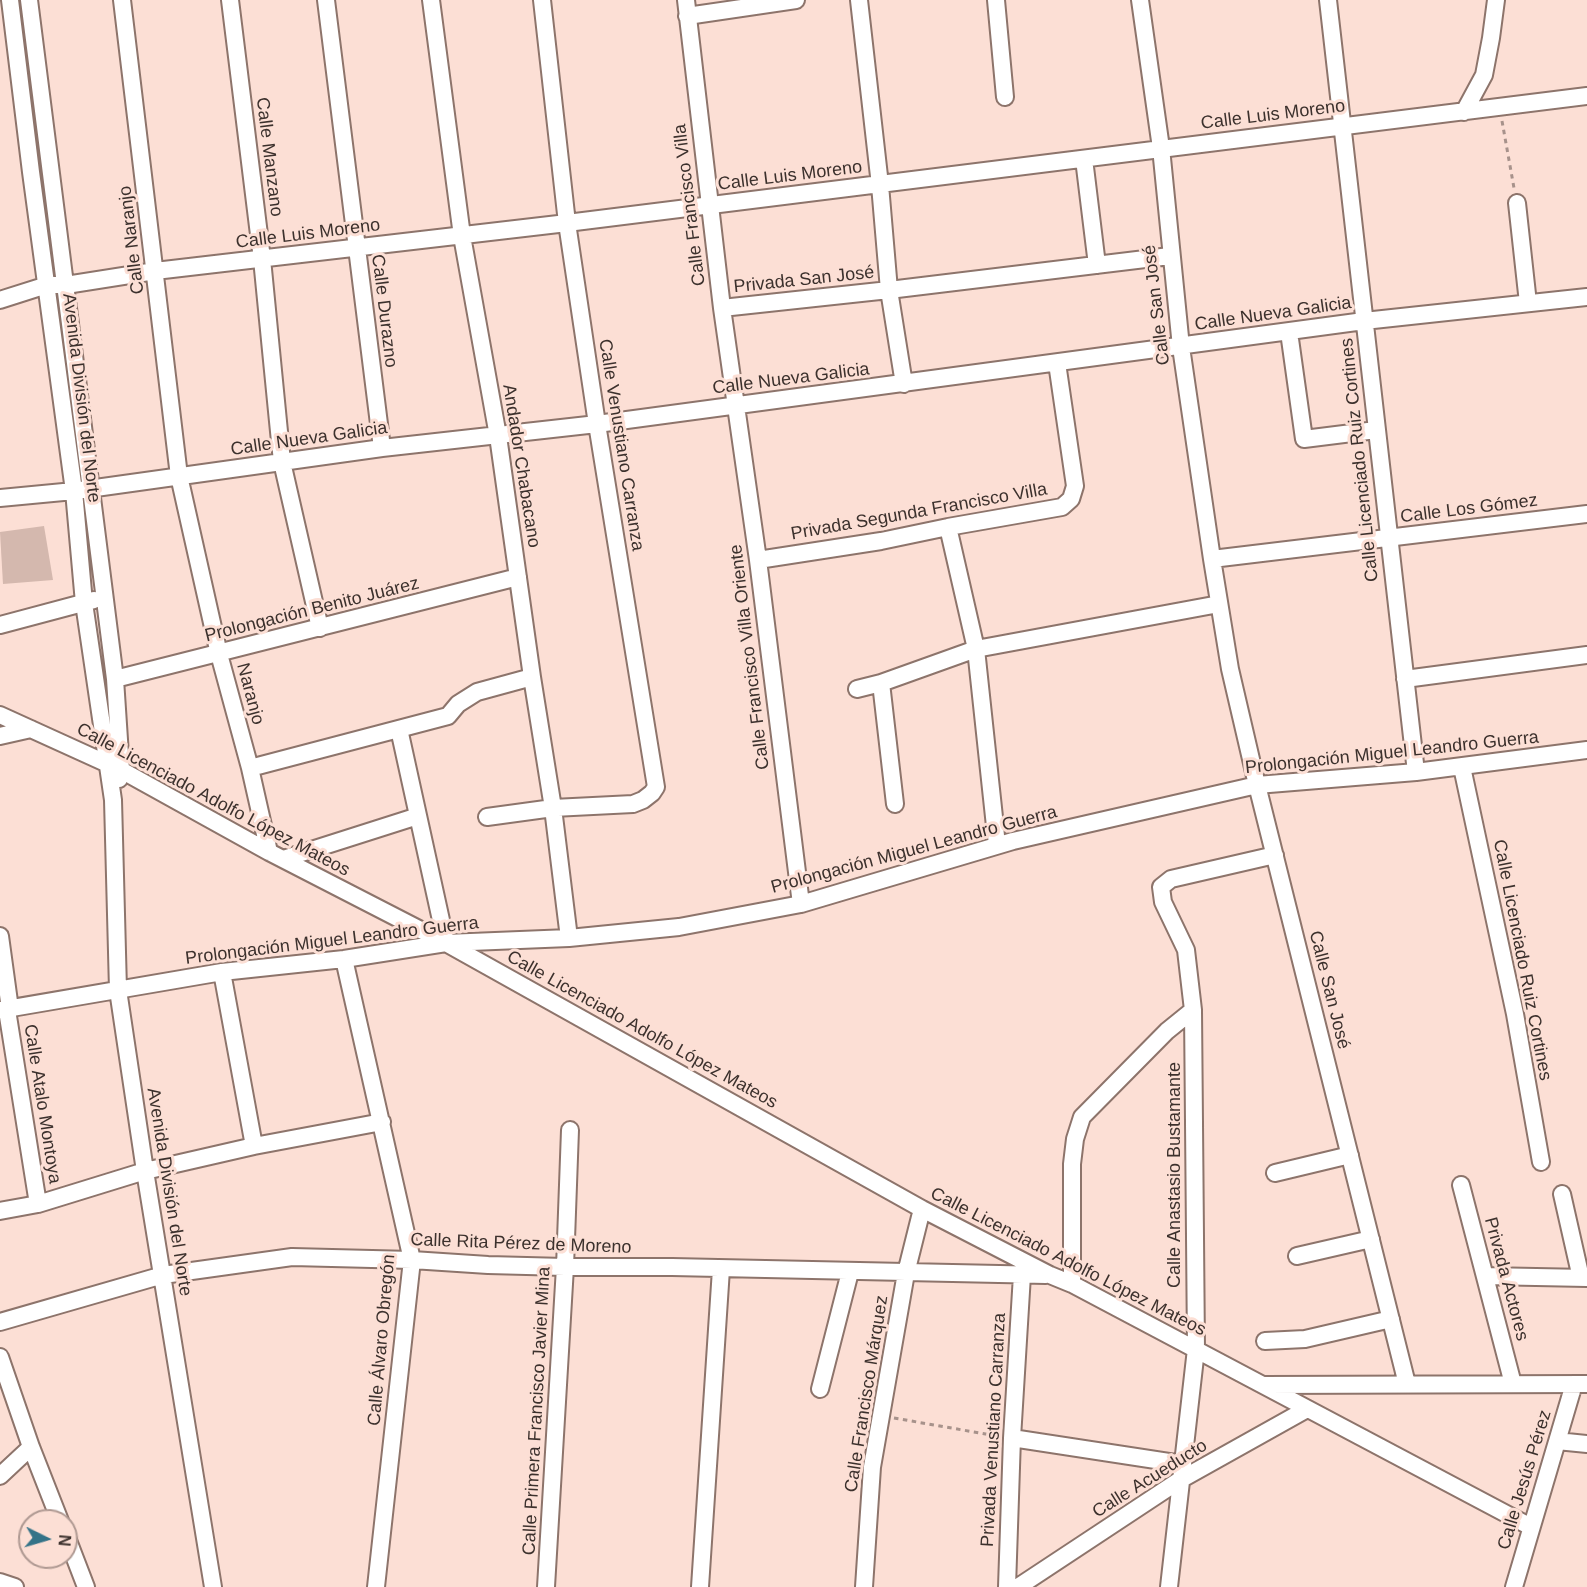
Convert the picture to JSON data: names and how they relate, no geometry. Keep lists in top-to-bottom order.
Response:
{
  "streets": {
    "street": [
      "Calle Luis Moreno",
      "Calle Manzano",
      "Calle Francisco Villa",
      "Calle Naranjo",
      "Privada San José",
      "Calle San José",
      "Calle Durazno",
      "Calle Nueva Galicia",
      "Avenida División del Norte",
      "Calle Venustiano Carranza",
      "Calle Licenciado Ruiz Cortines",
      "Andador Chabacano",
      "Calle Los Gómez",
      "Privada Segunda Francisco Villa",
      "Prolongación Benito Juárez",
      "Calle Francisco Villa Oriente",
      "Naranjo",
      "Prolongación Miguel Leandro Guerra",
      "Calle Licenciado Adolfo López Mateos",
      "Calle Atalo Montoya",
      "Calle Anastasio Bustamante",
      "Calle Rita Pérez de Moreno",
      "Privada Actores",
      "Calle Álvaro Obregón",
      "Calle Francisco Márquez",
      "Calle Primera Francisco Javier Mina",
      "Privada Venustiano Carranza",
      "Calle Acueducto",
      "Calle Jesús Pérez"
    ]
  },
  "crossings": [
    ["Calle Luis Moreno", "Calle Manzano"],
    ["Calle Luis Moreno", "Calle Francisco Villa"],
    ["Calle Luis Moreno", "Calle Naranjo"],
    ["Calle Luis Moreno", "Calle San José"],
    ["Calle Luis Moreno", "Calle Durazno"],
    ["Calle Luis Moreno", "Avenida División del Norte"],
    ["Calle Luis Moreno", "Calle Venustiano Carranza"],
    ["Calle Luis Moreno", "Calle Licenciado Ruiz Cortines"],
    ["Calle Luis Moreno", "Andador Chabacano"],
    ["Calle Manzano", "Calle Nueva Galicia"],
    ["Calle Manzano", "Prolongación Benito Juárez"],
    ["Calle Francisco Villa", "Privada San José"],
    ["Calle Francisco Villa", "Calle Nueva Galicia"],
    ["Calle Francisco Villa", "Calle Francisco Villa Oriente"],
    ["Calle Naranjo", "Calle Nueva Galicia"],
    ["Calle Naranjo", "Naranjo"],
    ["Calle San José", "Calle Nueva Galicia"],
    ["Calle San José", "Calle Los Gómez"],
    ["Calle San José", "Prolongación Miguel Leandro Guerra"],
    ["Calle San José", "Calle Anastasio Bustamante"],
    ["Calle Durazno", "Calle Nueva Galicia"],
    ["Calle Nueva Galicia", "Avenida División del Norte"],
    ["Calle Nueva Galicia", "Calle Venustiano Carranza"],
    ["Calle Nueva Galicia", "Calle Licenciado Ruiz Cortines"],
    ["Calle Nueva Galicia", "Andador Chabacano"],
    ["Calle Nueva Galicia", "Privada Segunda Francisco Villa"],
    ["Calle Nueva Galicia", "Calle Francisco Villa Oriente"],
    ["Calle Nueva Galicia", "Naranjo"],
    ["Avenida División del Norte", "Prolongación Benito Juárez"],
    ["Avenida División del Norte", "Prolongación Miguel Leandro Guerra"],
    ["Avenida División del Norte", "Calle Licenciado Adolfo López Mateos"],
    ["Avenida División del Norte", "Calle Rita Pérez de Moreno"],
    ["Calle Venustiano Carranza", "Andador Chabacano"],
    ["Calle Licenciado Ruiz Cortines", "Calle Los Gómez"],
    ["Calle Licenciado Ruiz Cortines", "Prolongación Miguel Leandro Guerra"],
    ["Andador Chabacano", "Prolongación Benito Juárez"],
    ["Andador Chabacano", "Prolongación Miguel Leandro Guerra"],
    ["Privada Segunda Francisco Villa", "Calle Francisco Villa Oriente"],
    ["Prolongación Benito Juárez", "Naranjo"],
    ["Calle Francisco Villa Oriente", "Prolongación Miguel Leandro Guerra"],
    ["Naranjo", "Calle Licenciado Adolfo López Mateos"],
    ["Prolongación Miguel Leandro Guerra", "Calle Licenciado Adolfo López Mateos"],
    ["Prolongación Miguel Leandro Guerra", "Calle Atalo Montoya"],
    ["Prolongación Miguel Leandro Guerra", "Calle Álvaro Obregón"],
    ["Calle Licenciado Adolfo López Mateos", "Calle Anastasio Bustamante"],
    ["Calle Licenciado Adolfo López Mateos", "Calle Rita Pérez de Moreno"],
    ["Calle Licenciado Adolfo López Mateos", "Calle Francisco Márquez"],
    ["Calle Licenciado Adolfo López Mateos", "Calle Acueducto"],
    ["Calle Licenciado Adolfo López Mateos", "Calle Jesús Pérez"],
    ["Calle Anastasio Bustamante", "Calle Acueducto"],
    ["Calle Rita Pérez de Moreno", "Calle Álvaro Obregón"],
    ["Calle Rita Pérez de Moreno", "Calle Francisco Márquez"],
    ["Calle Rita Pérez de Moreno", "Calle Primera Francisco Javier Mina"],
    ["Calle Rita Pérez de Moreno", "Privada Venustiano Carranza"]
  ],
  "north": "right"
}
